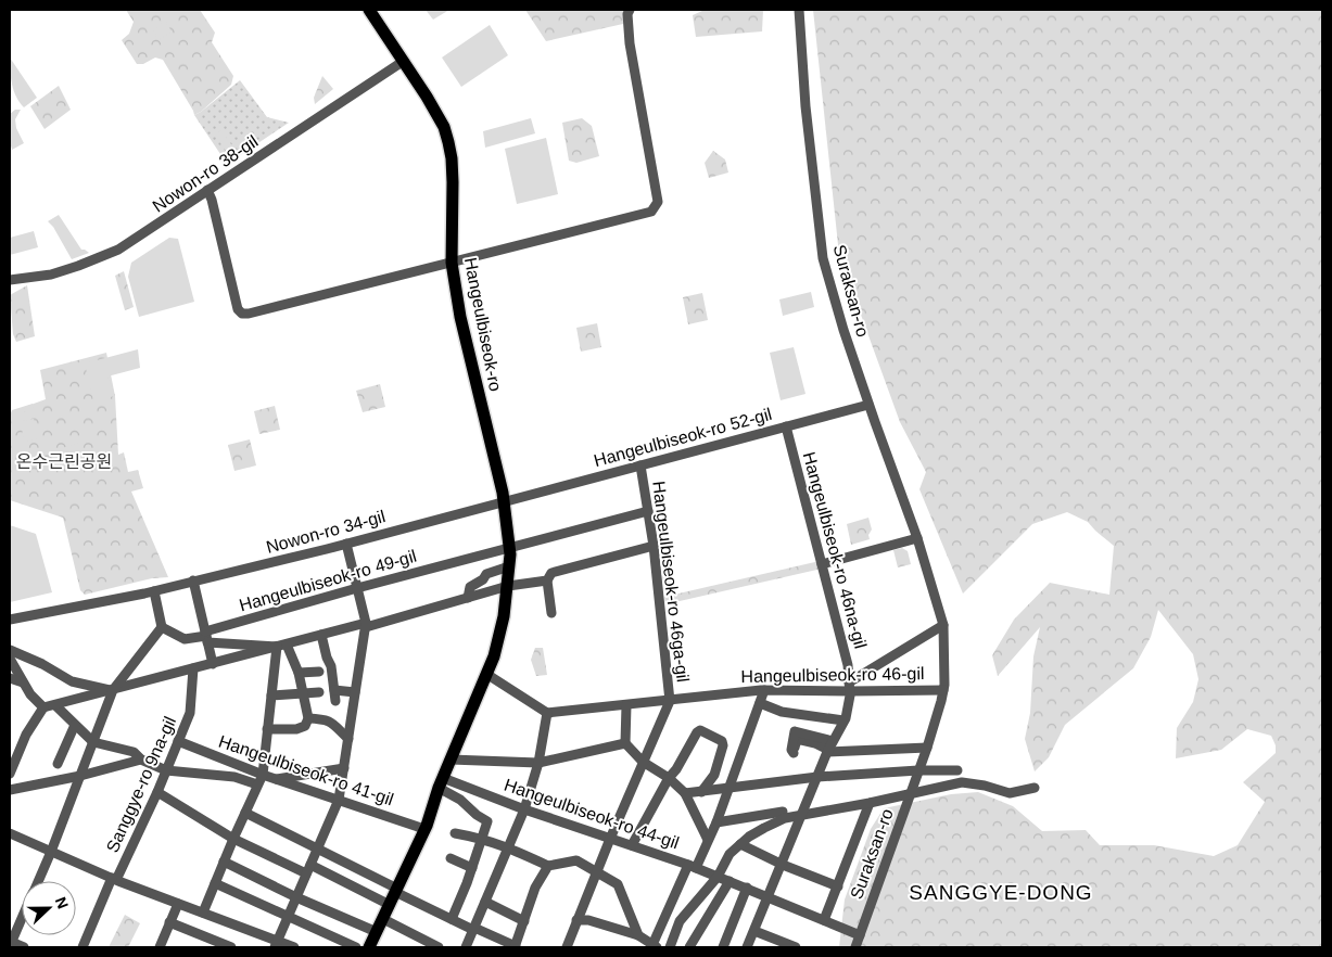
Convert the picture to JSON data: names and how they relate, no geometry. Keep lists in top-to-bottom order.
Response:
{
  "streets": {
    "main road": ["Hangeulbiseok-ro"],
    "street": [
      "Nowon-ro 38-gil",
      "Suraksan-ro",
      "Hangeulbiseok-ro 52-gil",
      "Nowon-ro 34-gil",
      "Hangeulbiseok-ro 46na-gil",
      "Hangeulbiseok-ro 49-gil",
      "Hangeulbiseok-ro 46ga-gil",
      "Hangeulbiseok-ro 46-gil",
      "Hangeulbiseok-ro 41-gil",
      "Sanggye-ro 9na-gil",
      "Hangeulbiseok-ro 44-gil"
    ]
  },
  "crossings": [
    ["Nowon-ro 38-gil", "Hangeulbiseok-ro"],
    ["Suraksan-ro", "Hangeulbiseok-ro 52-gil"],
    ["Suraksan-ro", "Hangeulbiseok-ro 46na-gil"],
    ["Suraksan-ro", "Hangeulbiseok-ro 46-gil"],
    ["Suraksan-ro", "Hangeulbiseok-ro 44-gil"],
    ["Hangeulbiseok-ro", "Hangeulbiseok-ro 52-gil"],
    ["Hangeulbiseok-ro", "Nowon-ro 34-gil"],
    ["Hangeulbiseok-ro", "Hangeulbiseok-ro 49-gil"],
    ["Hangeulbiseok-ro", "Hangeulbiseok-ro 41-gil"],
    ["Hangeulbiseok-ro", "Hangeulbiseok-ro 44-gil"],
    ["Hangeulbiseok-ro 52-gil", "Nowon-ro 34-gil"],
    ["Hangeulbiseok-ro 52-gil", "Hangeulbiseok-ro 46na-gil"],
    ["Hangeulbiseok-ro 52-gil", "Hangeulbiseok-ro 46ga-gil"],
    ["Hangeulbiseok-ro 46na-gil", "Hangeulbiseok-ro 46-gil"],
    ["Hangeulbiseok-ro 49-gil", "Hangeulbiseok-ro 46ga-gil"],
    ["Hangeulbiseok-ro 46ga-gil", "Hangeulbiseok-ro 46-gil"],
    ["Hangeulbiseok-ro 41-gil", "Sanggye-ro 9na-gil"]
  ],
  "districts": ["SANGGYE-DONG"],
  "parks": ["온수근린공원"],
  "north": "right"
}
